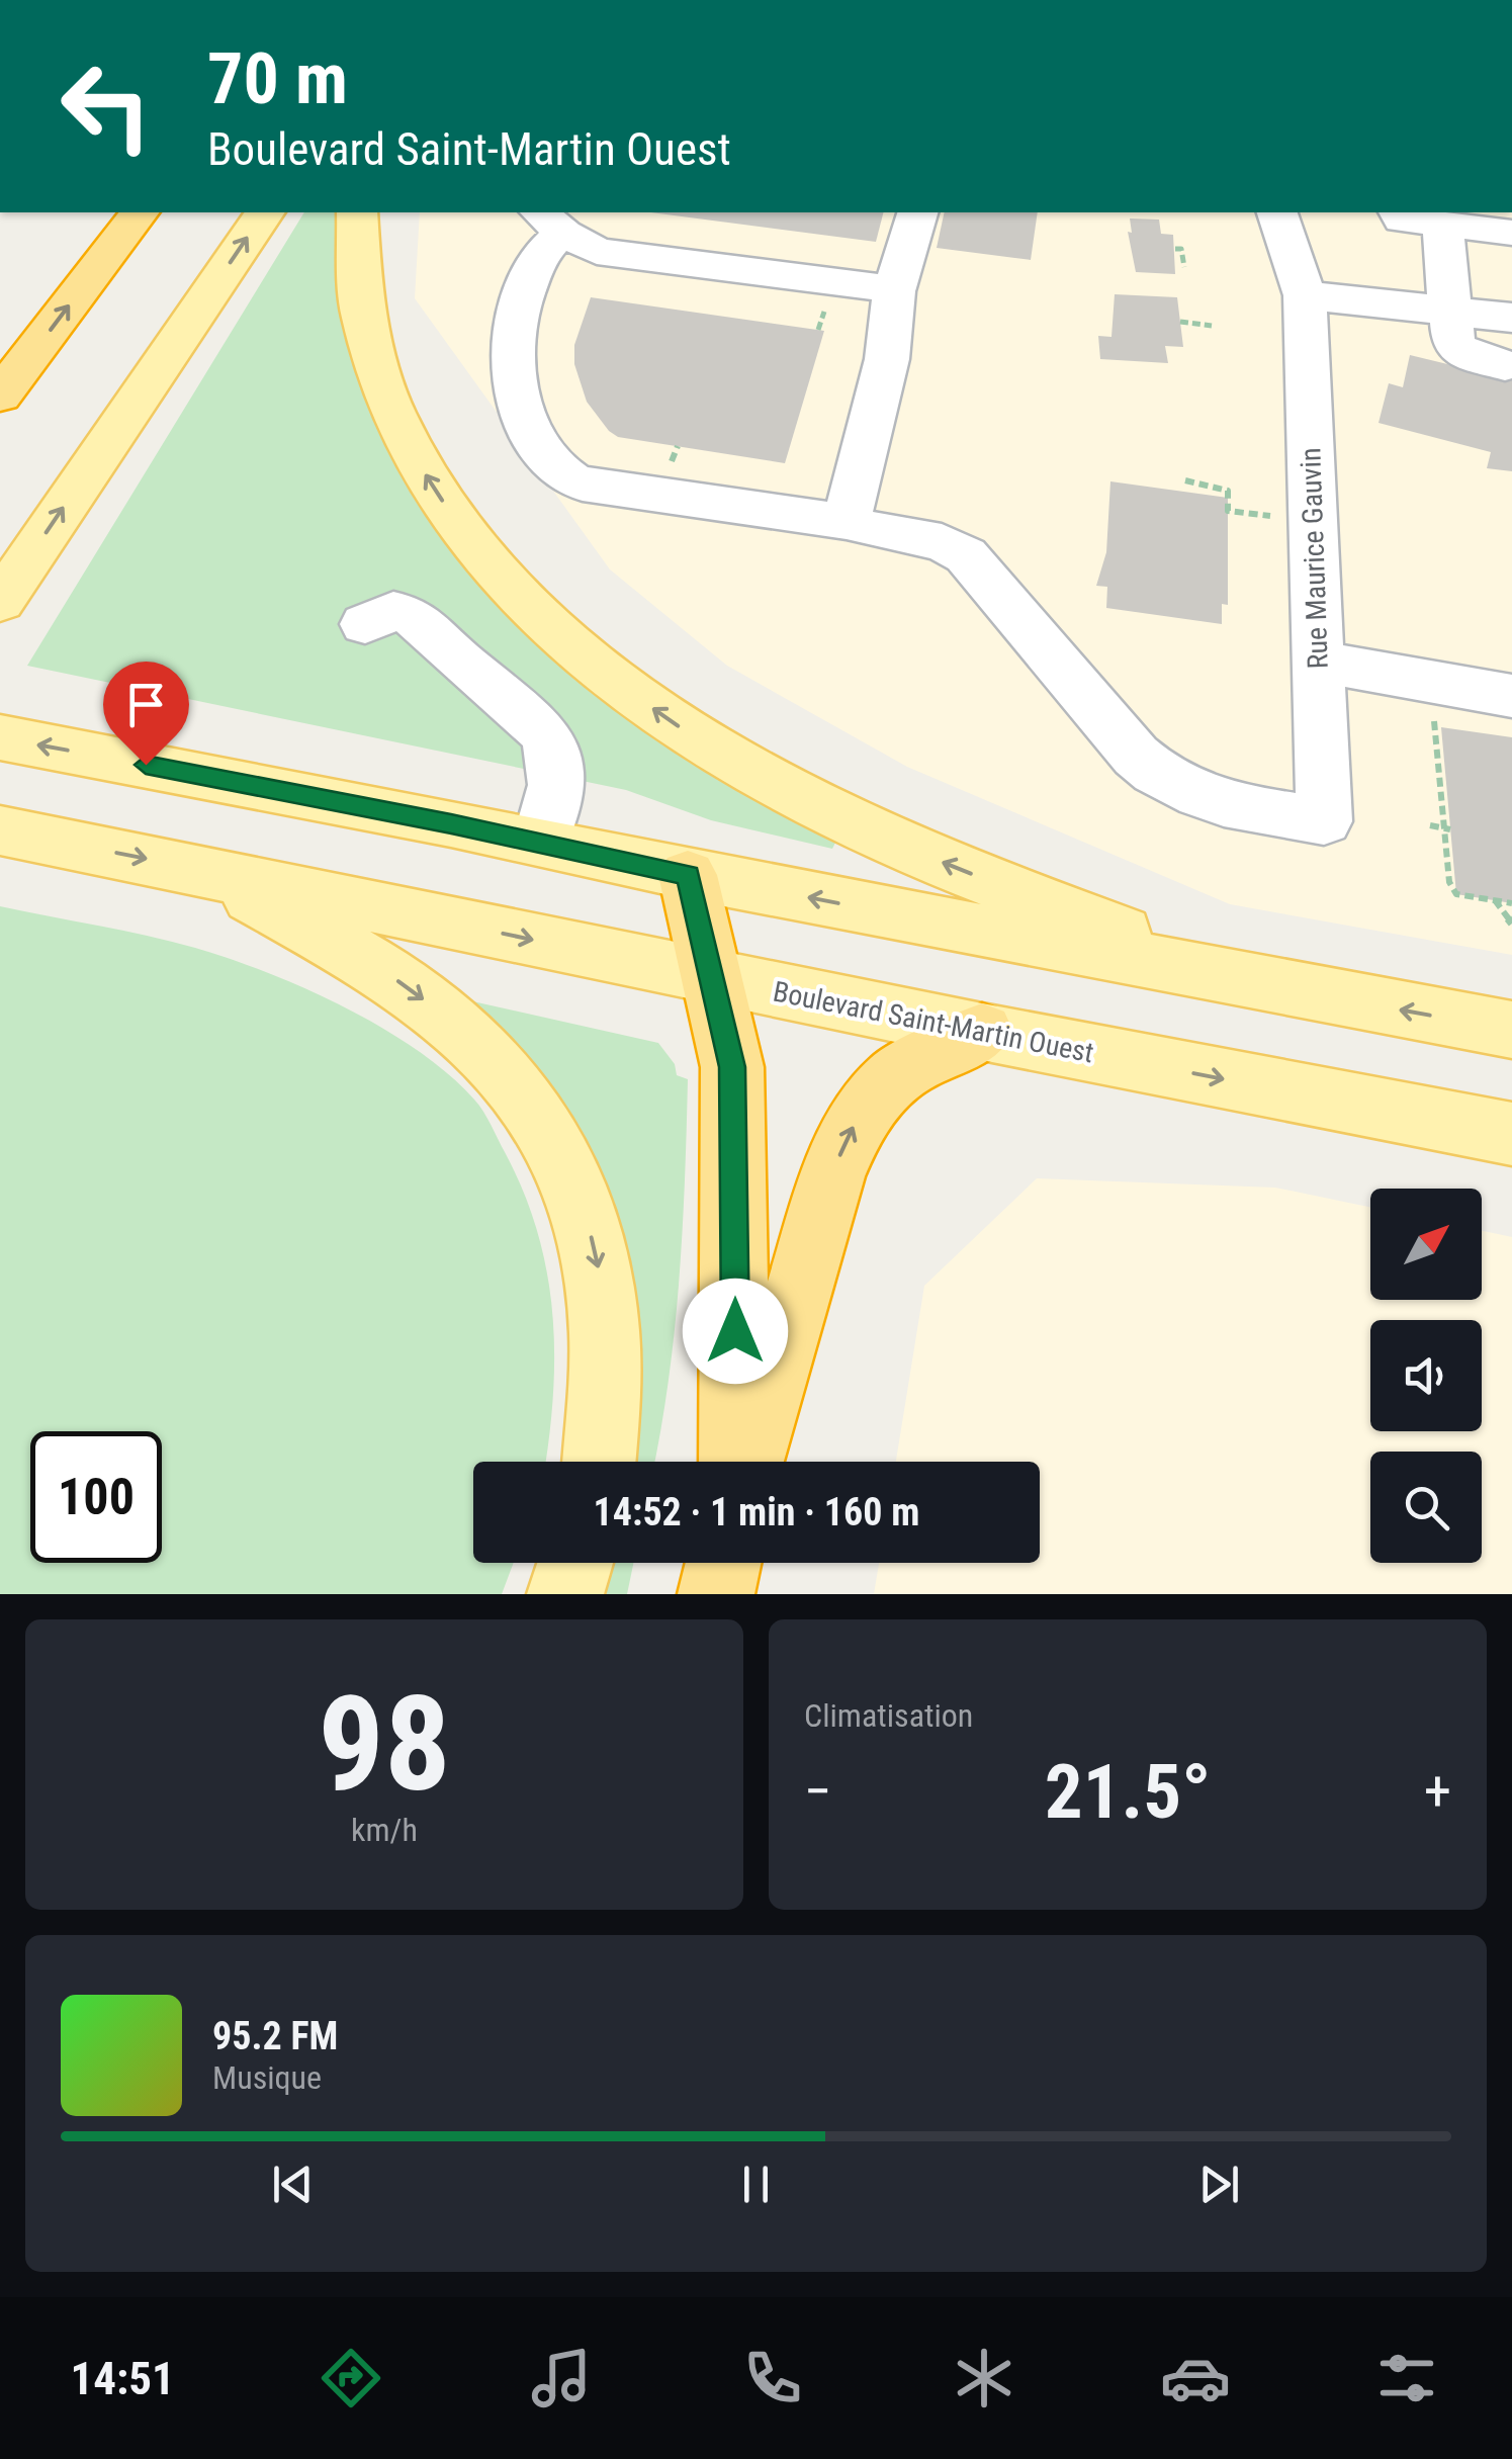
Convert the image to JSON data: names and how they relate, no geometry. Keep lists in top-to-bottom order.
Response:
{
  "streets": {
    "main road": ["Boulevard Saint-Martin Ouest"],
    "street": ["Rue Maurice Gauvin"]
  },
  "north": "top right",
  "page": {
    "turn": ["70 m", "Boulevard Saint-Martin Ouest"],
    "limit": "100",
    "trip": "14:52 · 1 min · 160 m",
    "tile": [
      ["98", "km/h"],
      "Climatisation"
    ],
    "heat": ["−", "21.5°", "+"],
    "song": ["95.2 FM", "Musique"],
    "tabs": "14:51"
  }
}
